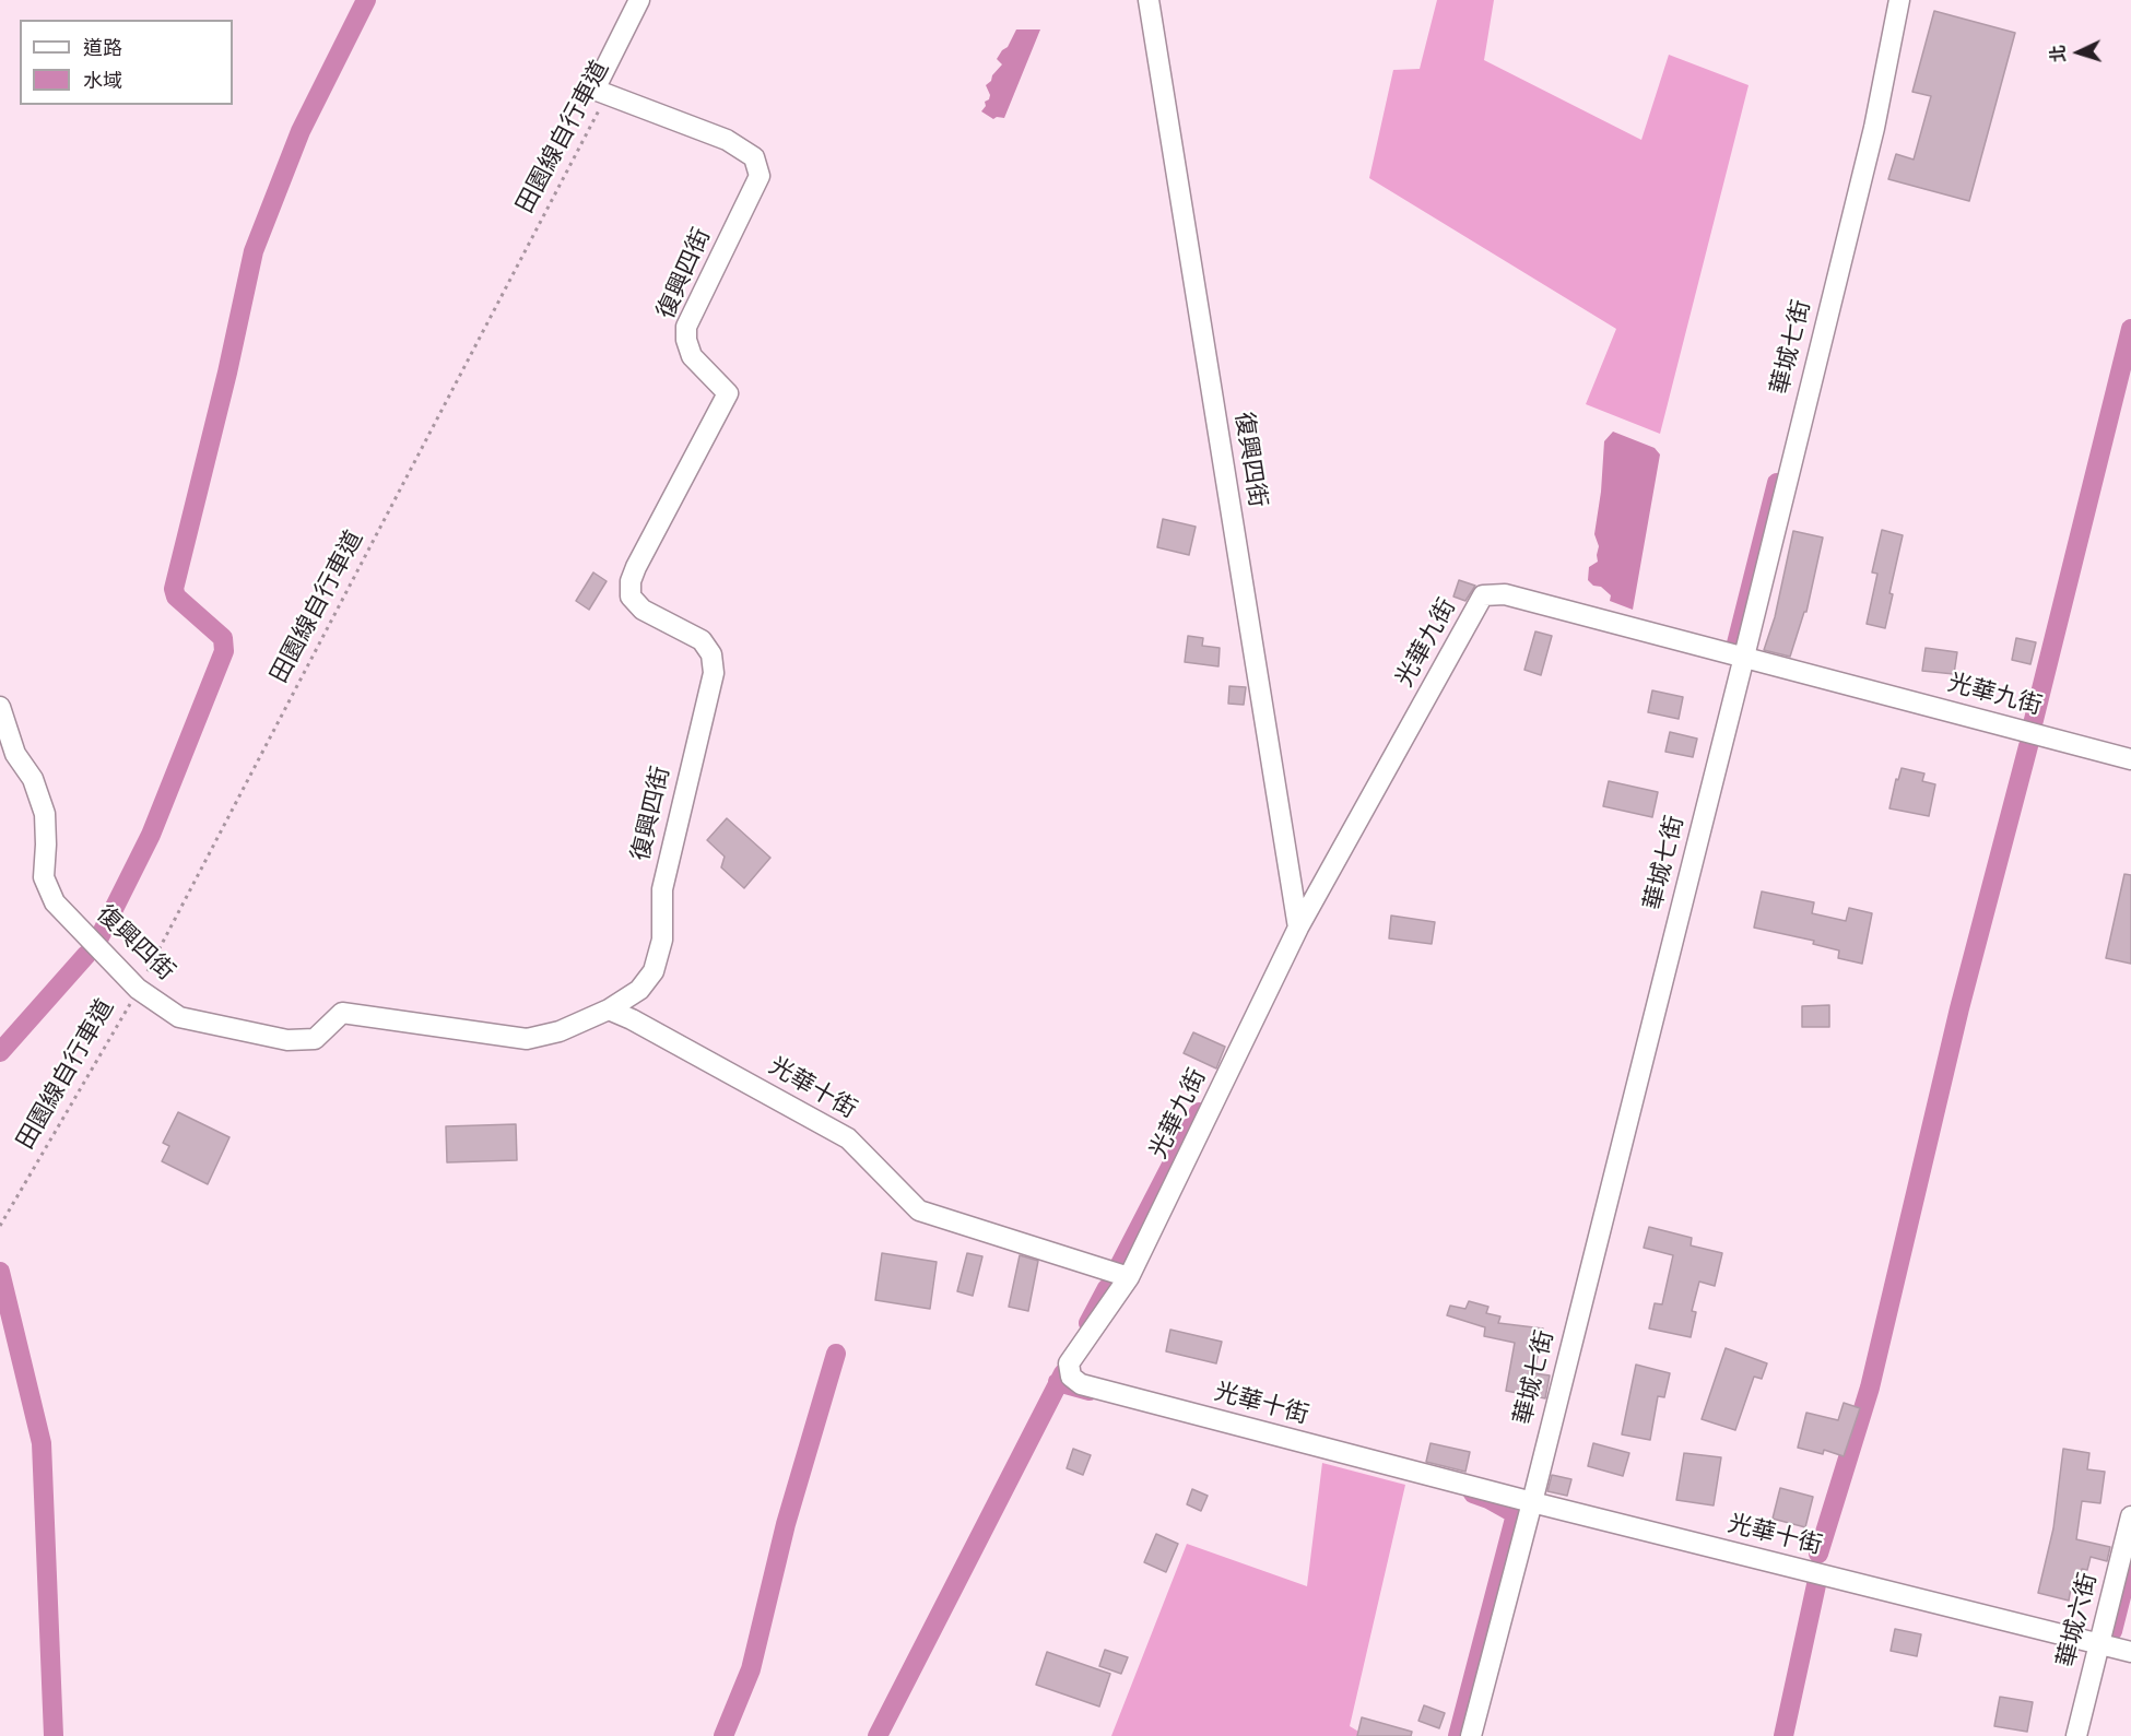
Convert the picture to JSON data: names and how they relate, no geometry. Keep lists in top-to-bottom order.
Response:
{
  "streets": {
    "street": [
      "復興四街",
      "華城七街",
      "光華九街",
      "光華十街",
      "華城六街"
    ],
    "path": ["田園線自行車道"]
  },
  "crossings": [
    ["田園線自行車道", "復興四街"],
    ["復興四街", "光華九街"],
    ["復興四街", "光華十街"],
    ["華城七街", "光華九街"],
    ["華城七街", "光華十街"],
    ["光華九街", "光華十街"],
    ["光華十街", "華城六街"]
  ],
  "legend": ["道路", "水域"],
  "north": "left"
}
